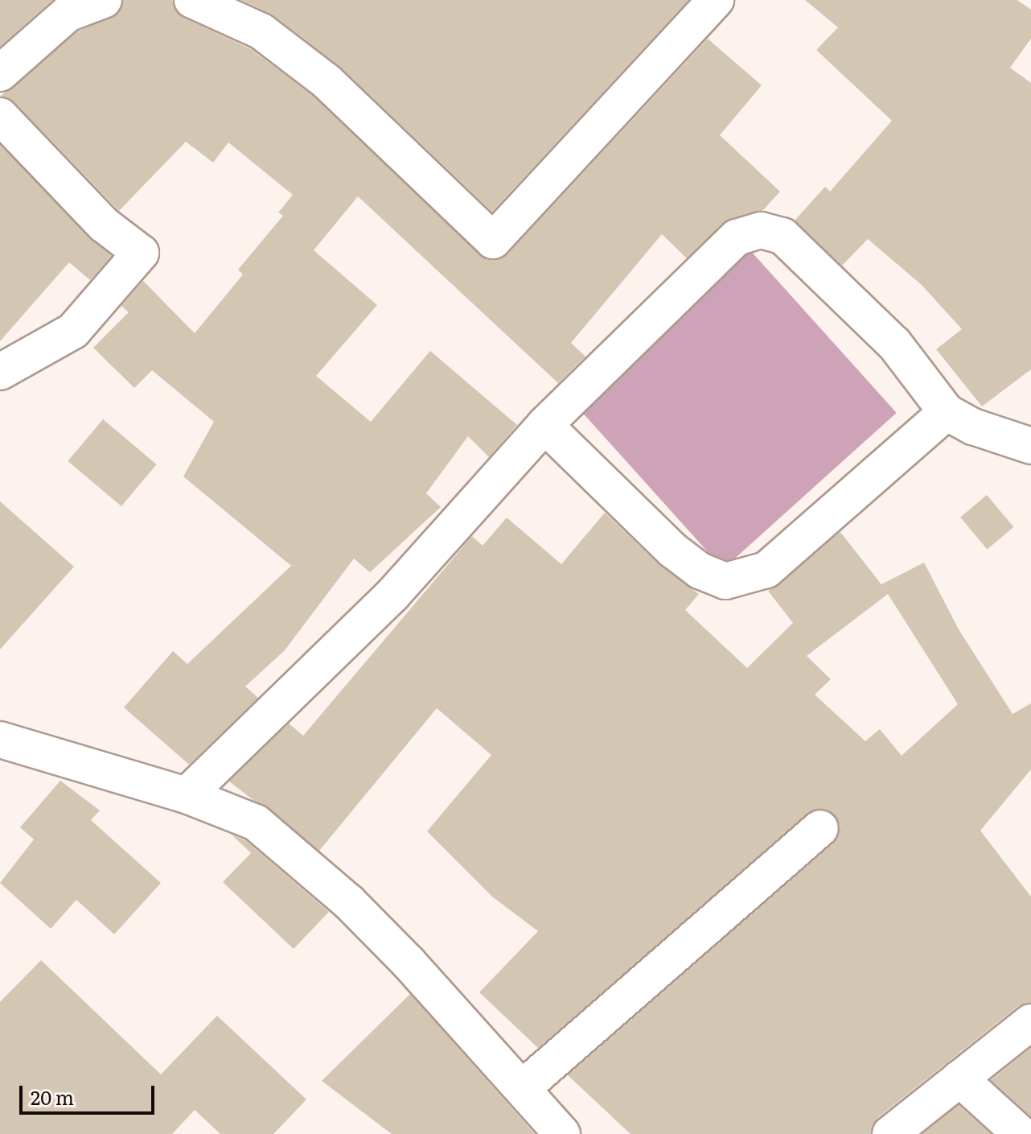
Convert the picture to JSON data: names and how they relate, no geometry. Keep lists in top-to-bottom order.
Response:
{
  "scale_bar": "20 m"
}
